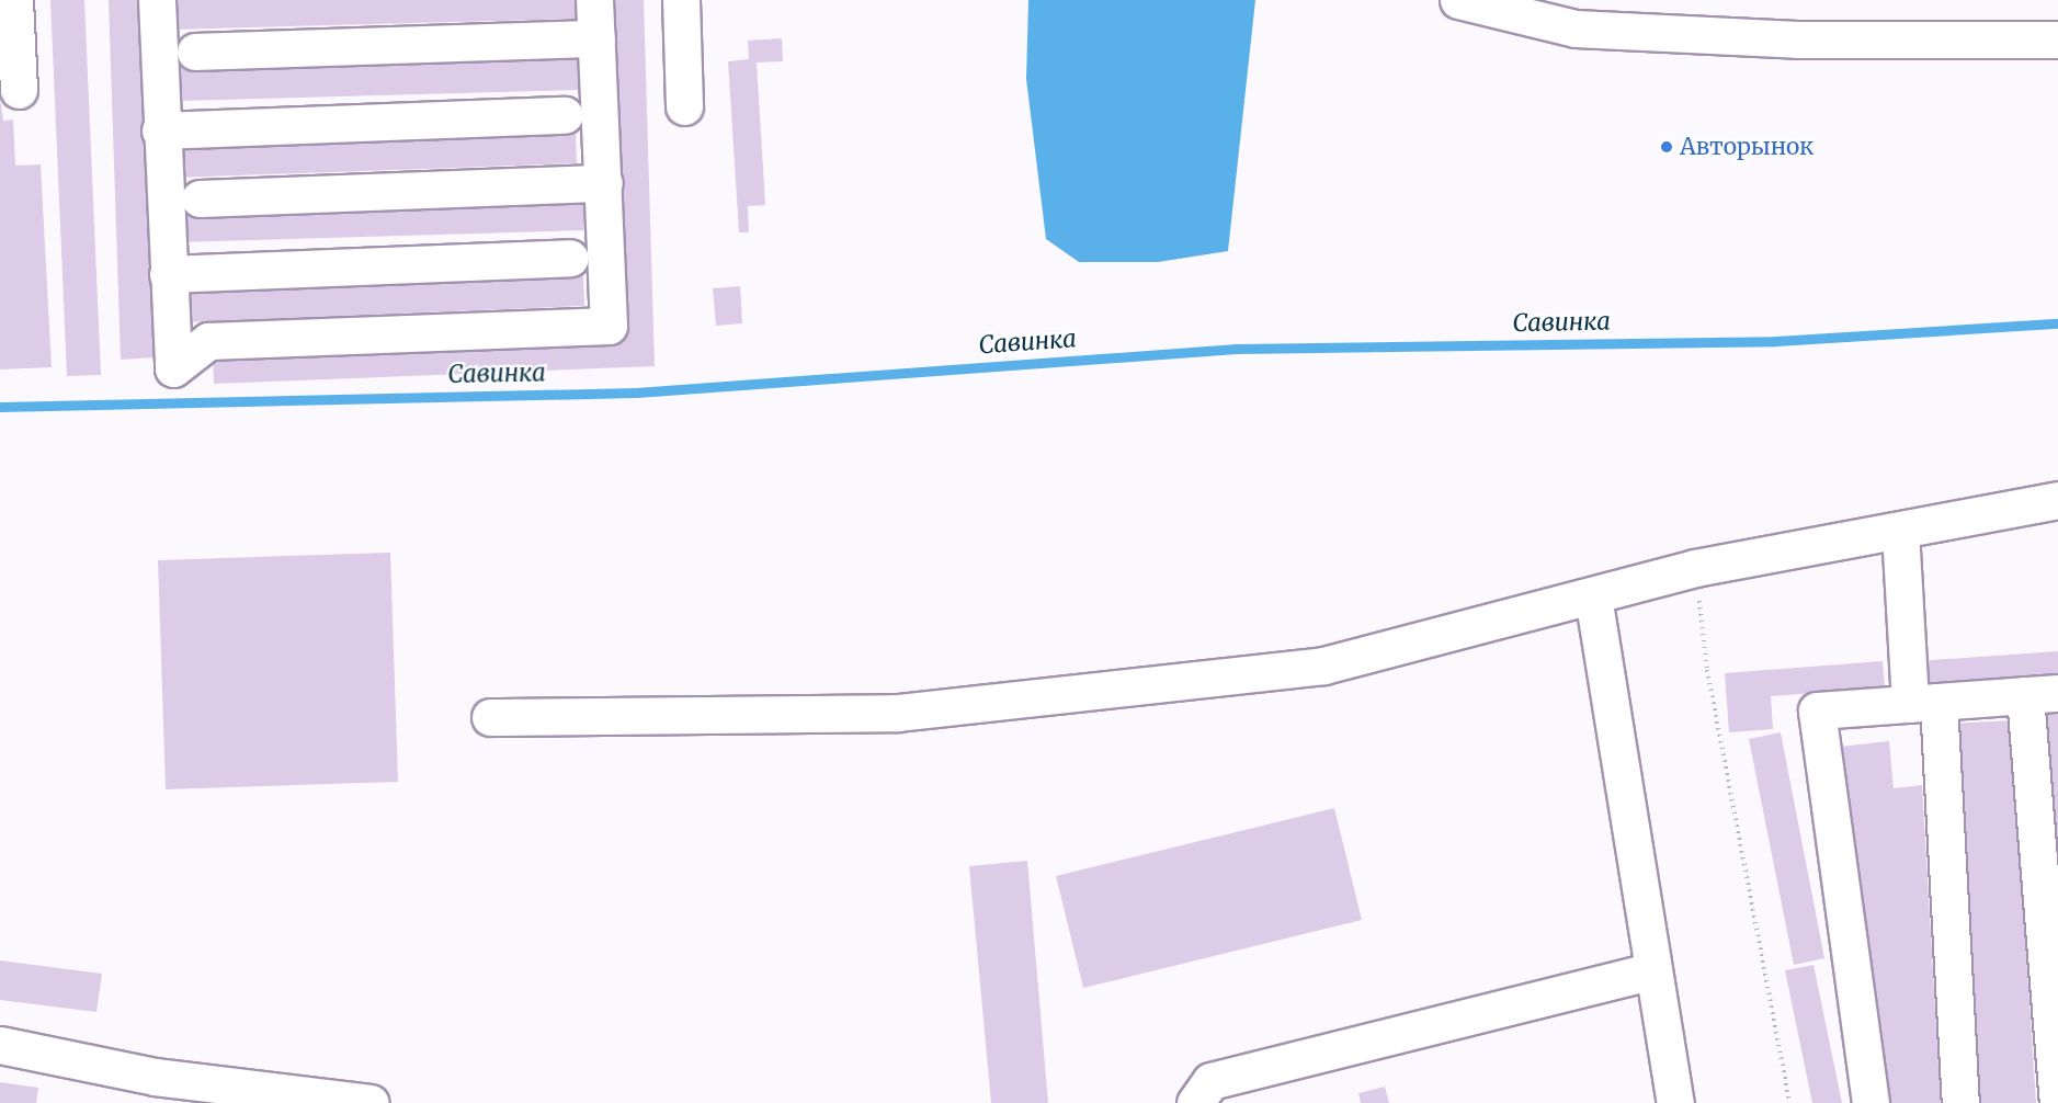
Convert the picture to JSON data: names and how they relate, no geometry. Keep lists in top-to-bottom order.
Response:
{
  "water": ["Савинка"],
  "places": ["Авторынок"]
}
